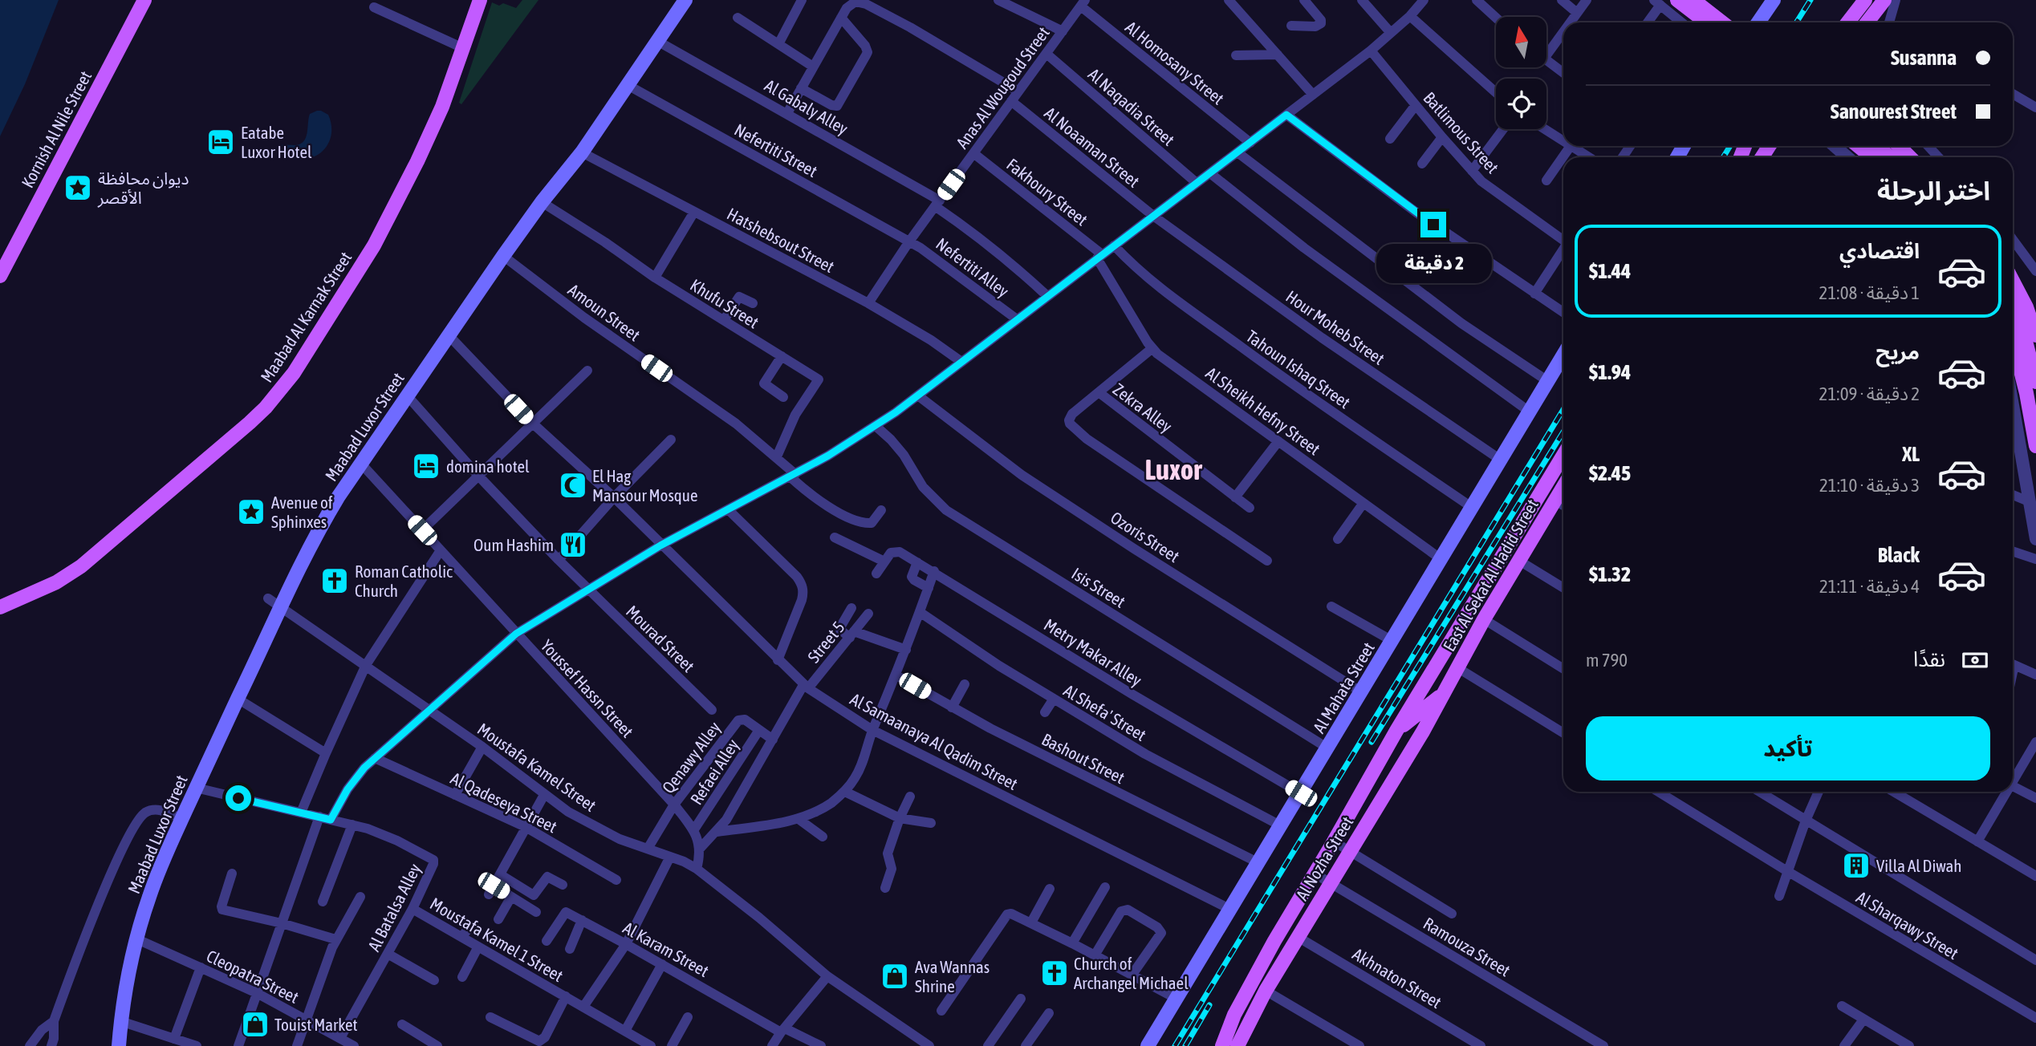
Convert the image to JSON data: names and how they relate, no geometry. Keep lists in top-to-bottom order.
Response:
{
  "streets": {
    "main road": [
      "Kornish Al Nile Street",
      "Maabad Al Karnak Street",
      "Maabad Luxor Street",
      "East Al Sekat Al Hadid Street",
      "Al Mahata Street",
      "Al Nozha Street"
    ],
    "street": [
      "Al Homosany Street",
      "Anas Al Wougoud Street",
      "Al Gabaly Alley",
      "Al Naqadia Street",
      "Batlimous Street",
      "Al Noaaman Street",
      "Nefertiti Street",
      "Fakhoury Street",
      "Hatshebsout Street",
      "Nefertiti Alley",
      "Khufu Street",
      "Amoun Street",
      "Hour Moheb Street",
      "Tahoun Ishaq Street",
      "Zekra Alley",
      "Al Sheikh Hefny Street",
      "Ozoris Street",
      "Isis Street",
      "Mourad Street",
      "Street 5",
      "Metry Makar Alley",
      "Youssef Hassn Street",
      "Al Shefa' Street",
      "Al Samaanaya Al Qadim Street",
      "Qenawy Alley",
      "Bashout Street",
      "Moustafa Kamel Street",
      "Refaei Alley",
      "Al Qadeseya Street",
      "Al Batalsa Alley",
      "Al Sharqawy Street",
      "Moustafa Kamel 1 Street",
      "Ramouza Street",
      "Al Karam Street",
      "Cleopatra Street",
      "Akhnaton Street"
    ]
  },
  "crossings": [
    ["Al Homosany Street", "Anas Al Wougoud Street"],
    ["Anas Al Wougoud Street", "Al Gabaly Alley"],
    ["Anas Al Wougoud Street", "Al Naqadia Street"],
    ["Anas Al Wougoud Street", "Al Noaaman Street"],
    ["Anas Al Wougoud Street", "Nefertiti Street"],
    ["Anas Al Wougoud Street", "Fakhoury Street"],
    ["Anas Al Wougoud Street", "Hatshebsout Street"],
    ["Anas Al Wougoud Street", "Nefertiti Alley"],
    ["Al Gabaly Alley", "Maabad Luxor Street"],
    ["Al Noaaman Street", "Hour Moheb Street"],
    ["Nefertiti Street", "Nefertiti Alley"],
    ["Nefertiti Street", "Maabad Luxor Street"],
    ["Fakhoury Street", "Al Sheikh Hefny Street"],
    ["Hatshebsout Street", "Maabad Luxor Street"],
    ["Khufu Street", "Amoun Street"],
    ["Khufu Street", "Maabad Luxor Street"],
    ["Amoun Street", "Maabad Luxor Street"],
    ["Hour Moheb Street", "Al Mahata Street"],
    ["Tahoun Ishaq Street", "Al Mahata Street"],
    ["Al Sheikh Hefny Street", "Al Mahata Street"],
    ["Maabad Luxor Street", "Mourad Street"],
    ["Maabad Luxor Street", "Youssef Hassn Street"],
    ["Maabad Luxor Street", "Al Samaanaya Al Qadim Street"],
    ["Maabad Luxor Street", "Moustafa Kamel Street"],
    ["Maabad Luxor Street", "Al Batalsa Alley"],
    ["Maabad Luxor Street", "Cleopatra Street"],
    ["Ozoris Street", "Al Mahata Street"],
    ["East Al Sekat Al Hadid Street", "Al Nozha Street"],
    ["Isis Street", "Al Mahata Street"],
    ["Street 5", "Youssef Hassn Street"],
    ["Street 5", "Al Samaanaya Al Qadim Street"],
    ["Street 5", "Qenawy Alley"],
    ["Metry Makar Alley", "Al Mahata Street"],
    ["Al Mahata Street", "Al Shefa' Street"],
    ["Al Mahata Street", "Al Samaanaya Al Qadim Street"],
    ["Al Mahata Street", "Bashout Street"],
    ["Youssef Hassn Street", "Qenawy Alley"],
    ["Youssef Hassn Street", "Moustafa Kamel Street"],
    ["Youssef Hassn Street", "Refaei Alley"],
    ["Qenawy Alley", "Moustafa Kamel Street"],
    ["Qenawy Alley", "Refaei Alley"],
    ["Al Nozha Street", "Ramouza Street"],
    ["Al Nozha Street", "Akhnaton Street"],
    ["Al Batalsa Alley", "Moustafa Kamel 1 Street"],
    ["Al Batalsa Alley", "Cleopatra Street"]
  ],
  "districts": ["Luxor"],
  "places": {
    "hotel": ["Eatabe Luxor Hotel", "domina hotel"],
    "place": ["ديوان محافظة الأقصر", "Avenue of Sphinxes"],
    "mosque": ["El Hag Mansour Mosque"],
    "restaurant": ["Oum Hashim"],
    "church": ["Roman Catholic Church", "Church of Archangel Michael"],
    "building": ["Villa Al Diwah"],
    "shop": ["Ava Wannas Shrine", "Touist Market"]
  },
  "north": "top",
  "page": {
    "banner": ["Susanna", "Sanourest Street"],
    "heading": "اختر الرحلة",
    "list": [
      {
        "name": "اقتصادي",
        "note": "1 دقيقة · 21:08",
        "value": "$1.44"
      },
      {
        "name": "مريح",
        "note": "2 دقيقة · 21:09",
        "value": "$1.94"
      },
      {
        "name": "XL",
        "note": "3 دقيقة · 21:10",
        "value": "$2.45"
      },
      {
        "name": "Black",
        "note": "4 دقيقة · 21:11",
        "value": "$1.32"
      }
    ],
    "bubble": "2 دقيقة",
    "pay": ["نقدًا", "790 m"],
    "buttons": "تأكيد"
  }
}
